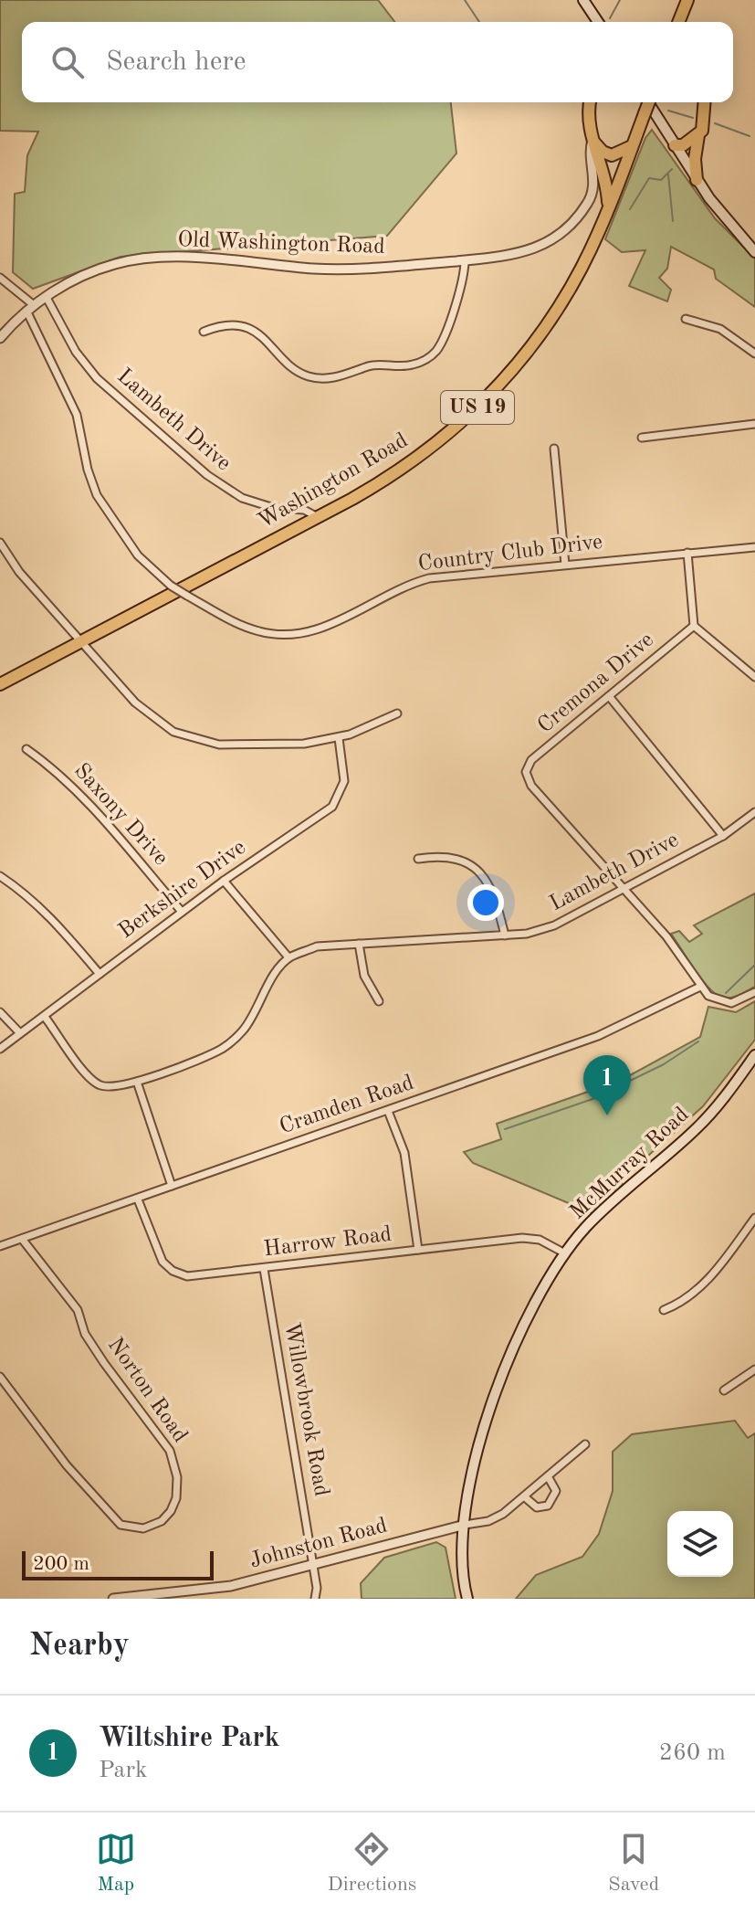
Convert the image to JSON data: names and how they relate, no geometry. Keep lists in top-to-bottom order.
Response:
{
  "streets": {
    "main road": ["US 19", "Washington Road", "McMurray Road"],
    "street": [
      "Old Washington Road",
      "Lambeth Drive",
      "Country Club Drive",
      "Cremona Drive",
      "Saxony Drive",
      "Berkshire Drive",
      "Cramden Road",
      "Harrow Road",
      "Norton Road",
      "Willowbrook Road",
      "Johnston Road"
    ]
  },
  "crossings": [
    ["Old Washington Road", "Lambeth Drive"],
    ["Old Washington Road", "Country Club Drive"],
    ["Lambeth Drive", "Washington Road"],
    ["Lambeth Drive", "Cremona Drive"],
    ["Saxony Drive", "Berkshire Drive"],
    ["Cramden Road", "Harrow Road"],
    ["Cramden Road", "Norton Road"],
    ["McMurray Road", "Harrow Road"],
    ["McMurray Road", "Johnston Road"],
    ["Harrow Road", "Willowbrook Road"],
    ["Willowbrook Road", "Johnston Road"]
  ],
  "scale_bar": "200 m",
  "page": {
    "search": "Search here",
    "pins": "1",
    "scale": "200 m",
    "heading": "Nearby",
    "list": [
      {
        "mark": "1",
        "name": "Wiltshire Park",
        "note": "Park",
        "value": "260 m"
      }
    ],
    "nav": ["Map", "Directions", "Saved"]
  }
}
